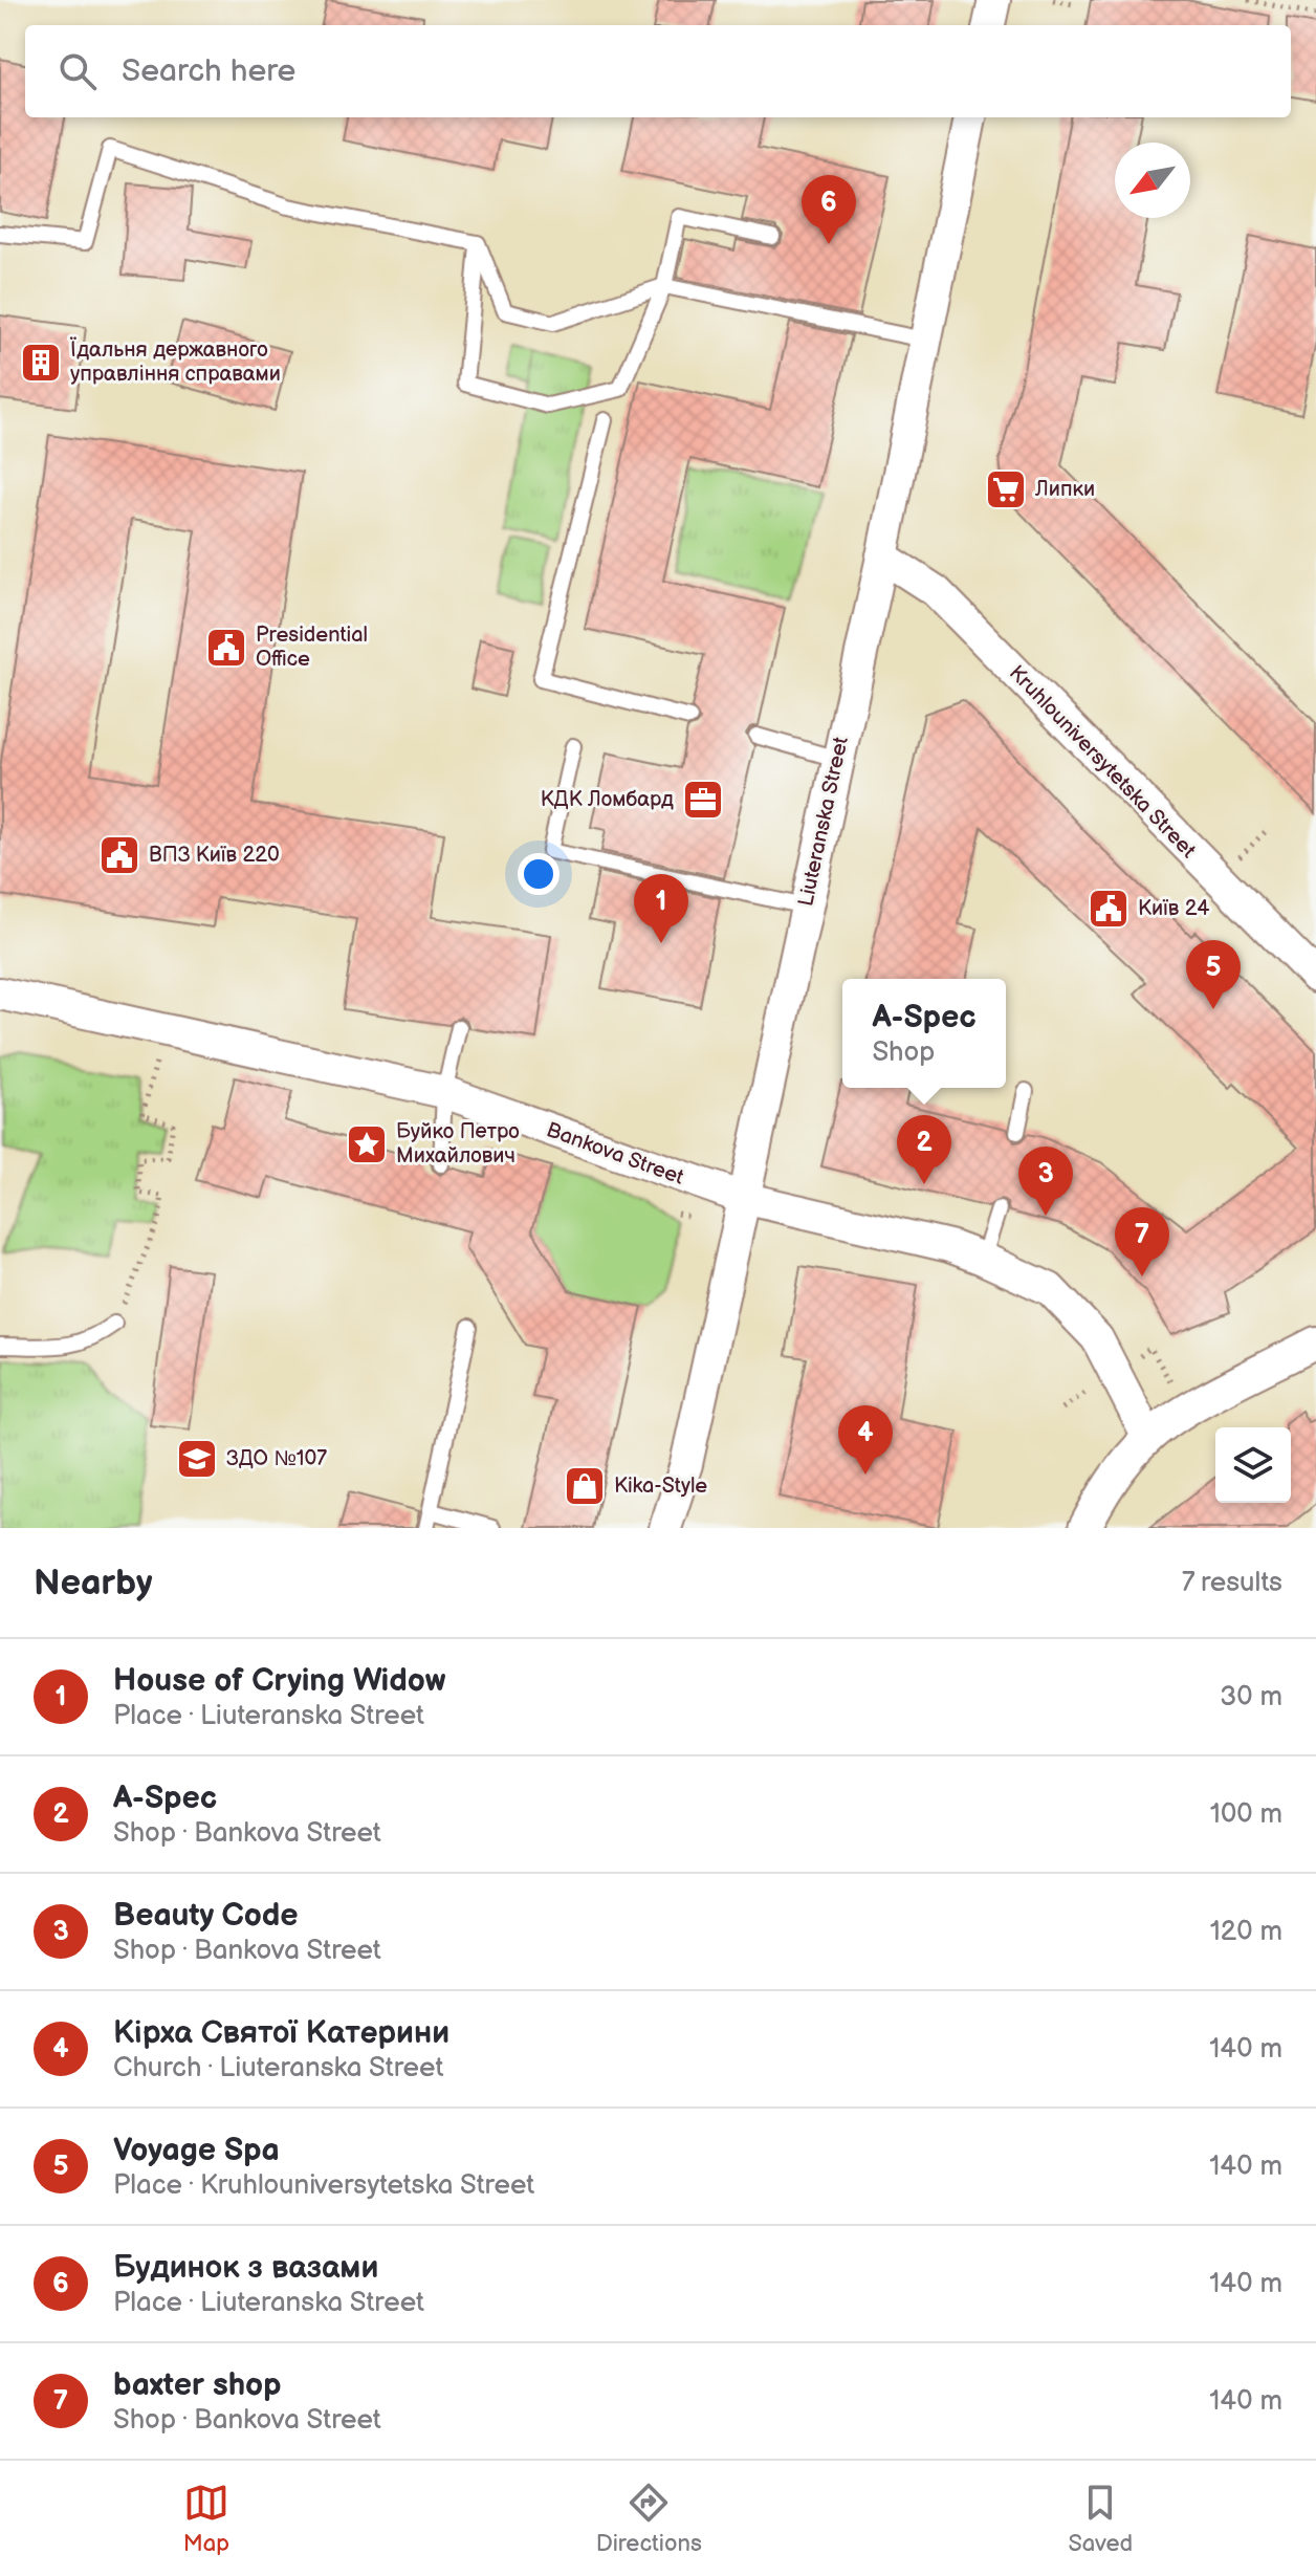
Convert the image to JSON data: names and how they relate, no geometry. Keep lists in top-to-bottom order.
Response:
{
  "streets": {
    "street": ["Kruhlouniversytetska Street", "Liuteranska Street", "Bankova Street"]
  },
  "crossings": [
    ["Kruhlouniversytetska Street", "Liuteranska Street"],
    ["Liuteranska Street", "Bankova Street"]
  ],
  "places": {
    "building": ["Їдальня державного управління справами"],
    "supermarket": ["Липки"],
    "public building": ["Presidential Office", "ВПЗ Київ 220", "Київ 24"],
    "office": ["КДК Ломбард"],
    "place": ["Буйко Петро Михайлович"],
    "school or university": ["ЗДО №107"],
    "shop": ["Kika-Style"]
  },
  "north": "bottom left",
  "page": {
    "search": "Search here",
    "pins": [
      "6",
      "1",
      "5",
      "2",
      "3",
      "7",
      "4"
    ],
    "popup": ["A-Spec", "Shop"],
    "heading": ["Nearby", "7 results"],
    "list": [
      {
        "mark": "1",
        "name": "House of Crying Widow",
        "note": "Place · Liuteranska Street",
        "value": "30 m"
      },
      {
        "mark": "2",
        "name": "A-Spec",
        "note": "Shop · Bankova Street",
        "value": "100 m"
      },
      {
        "mark": "3",
        "name": "Beauty Code",
        "note": "Shop · Bankova Street",
        "value": "120 m"
      },
      {
        "mark": "4",
        "name": "Кірха Святої Катерини",
        "note": "Church · Liuteranska Street",
        "value": "140 m"
      },
      {
        "mark": "5",
        "name": "Voyage Spa",
        "note": "Place · Kruhlouniversytetska Street",
        "value": "140 m"
      },
      {
        "mark": "6",
        "name": "Будинок з вазами",
        "note": "Place · Liuteranska Street",
        "value": "140 m"
      },
      {
        "mark": "7",
        "name": "baxter shop",
        "note": "Shop · Bankova Street",
        "value": "140 m"
      }
    ],
    "nav": ["Map", "Directions", "Saved"]
  }
}
